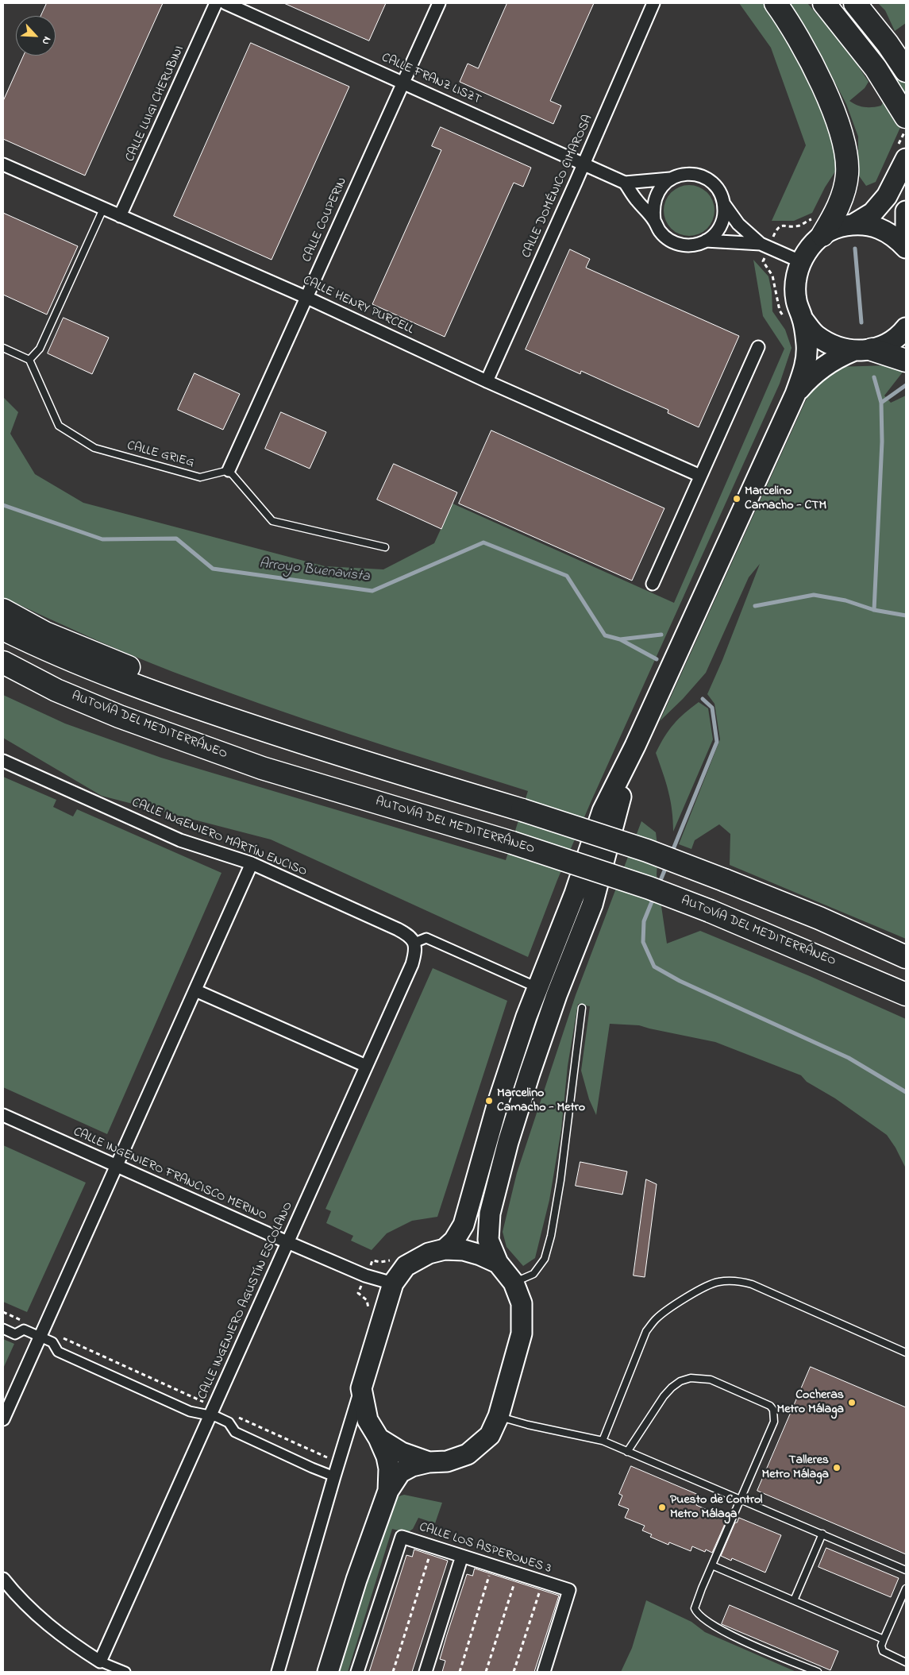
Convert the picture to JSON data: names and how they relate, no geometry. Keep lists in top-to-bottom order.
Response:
{
  "streets": {
    "highway": ["AUTOVÍA DEL MEDITERRÁNEO"],
    "street": [
      "CALLE FRANZ LISZT",
      "CALLE LUIGI CHERUBINI",
      "CALLE DOMÉNICO CIMAROSA",
      "CALLE COUPERIN",
      "CALLE HENRY PURCELL",
      "CALLE INGENIERO MARTÍN ENCISO",
      "CALLE INGENIERO FRANCISCO MERINO",
      "CALLE INGENIERO AGUSTÍN ESCOLANO",
      "CALLE LOS ASPERONES 3"
    ],
    "lane": ["CALLE GRIEG"]
  },
  "crossings": [
    ["CALLE FRANZ LISZT", "CALLE DOMÉNICO CIMAROSA"],
    ["CALLE FRANZ LISZT", "CALLE COUPERIN"],
    ["CALLE LUIGI CHERUBINI", "CALLE HENRY PURCELL"],
    ["CALLE DOMÉNICO CIMAROSA", "CALLE HENRY PURCELL"],
    ["CALLE COUPERIN", "CALLE HENRY PURCELL"],
    ["CALLE COUPERIN", "CALLE GRIEG"],
    ["CALLE INGENIERO MARTÍN ENCISO", "CALLE INGENIERO AGUSTÍN ESCOLANO"],
    ["CALLE INGENIERO FRANCISCO MERINO", "CALLE INGENIERO AGUSTÍN ESCOLANO"]
  ],
  "water": ["Arroyo Buenavista"],
  "places": [
    "Marcelino Camacho - CTM",
    "Marcelino Camacho - Metro",
    "Cocheras Metro Málaga",
    "Talleres Metro Málaga",
    "Puesto de Control Metro Málaga"
  ],
  "north": "bottom right"
}
